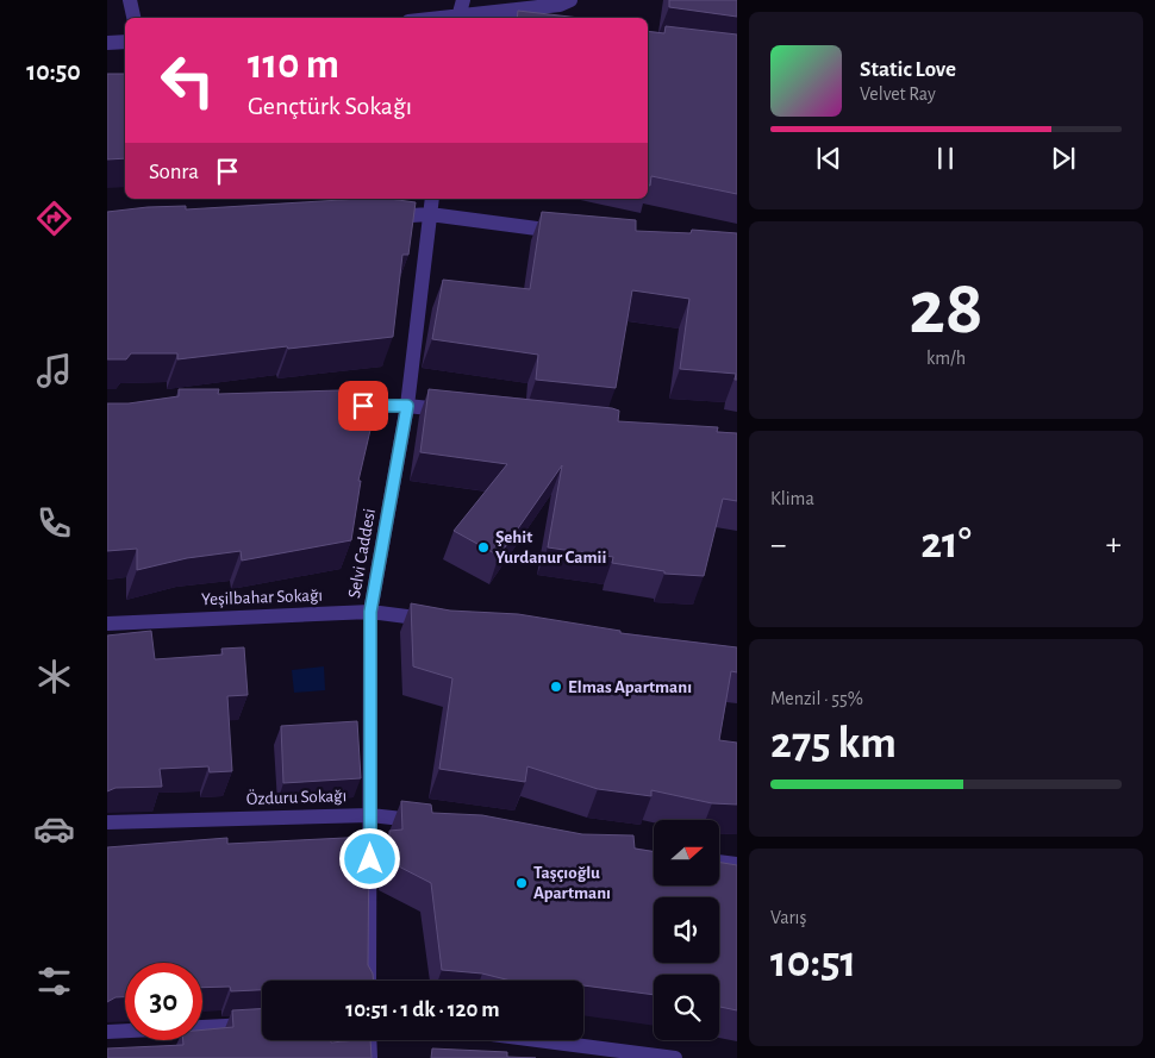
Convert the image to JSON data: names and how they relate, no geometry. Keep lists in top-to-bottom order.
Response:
{
  "streets": {
    "street": ["Selvi Caddesi", "Yeşilbahar Sokağı", "Özduru Sokağı"]
  },
  "crossings": [
    ["Selvi Caddesi", "Yeşilbahar Sokağı"],
    ["Selvi Caddesi", "Özduru Sokağı"]
  ],
  "places": ["Şehit Yurdanur Camii", "Elmas Apartmanı", "Taşçıoğlu Apartmanı"],
  "north": "right",
  "page": {
    "tabs": "10:50",
    "turn": ["110 m", "Gençtürk Sokağı"],
    "song": ["Static Love", "Velvet Ray"],
    "then": "Sonra",
    "tile": [
      ["28", "km/h"],
      "Klima",
      ["Menzil · 55%", "275 km"],
      ["Varış", "10:51"]
    ],
    "heat": ["−", "21°", "+"],
    "limit": "30",
    "trip": "10:51 · 1 dk · 120 m"
  }
}
